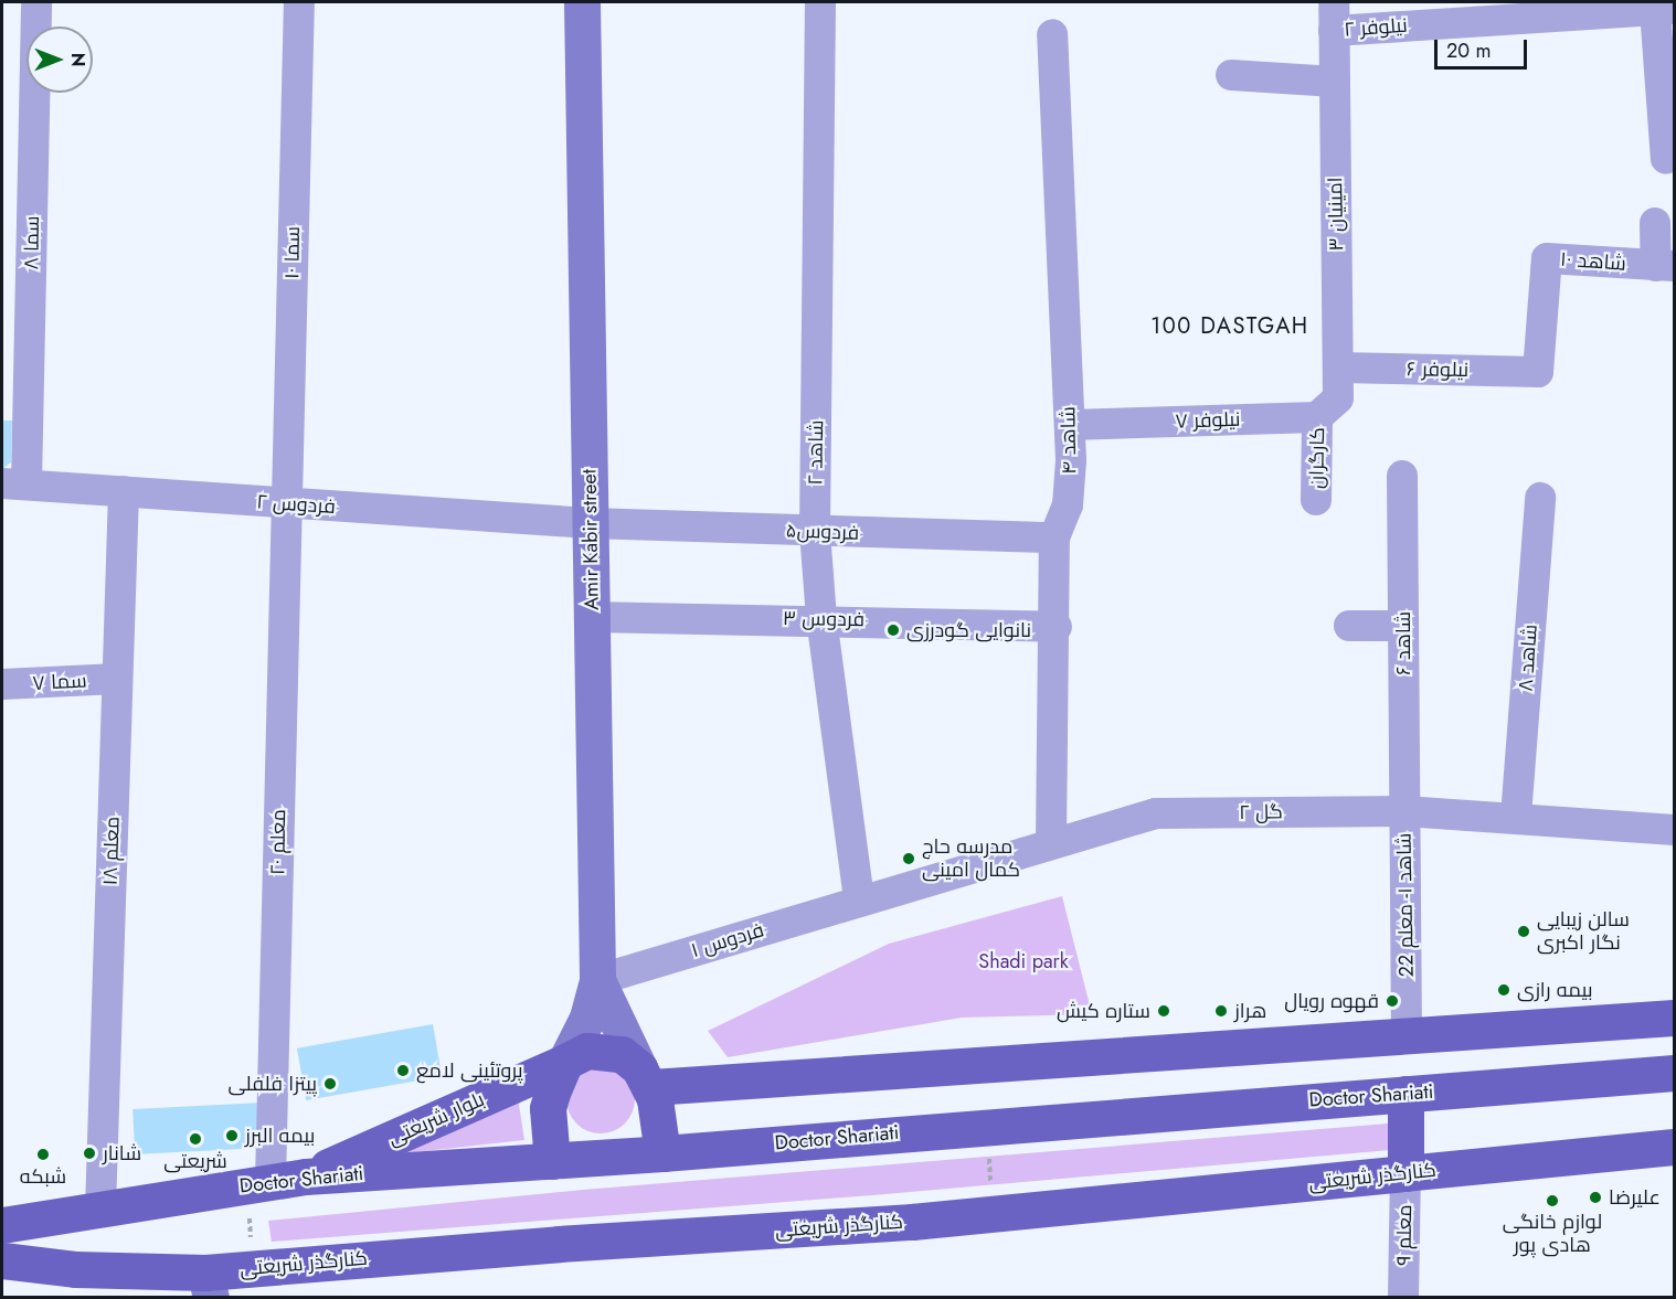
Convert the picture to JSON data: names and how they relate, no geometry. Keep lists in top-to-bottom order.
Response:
{
  "streets": {
    "main road": [
      "Amir Kabir street",
      "Doctor Shariati",
      "بلوار شریعتی",
      "کنارگذر شریعتی"
    ],
    "street": [
      "نیلوفر ۲",
      "امینیان ۳",
      "سما ۸",
      "سما ۱۰",
      "شاهد ۱۰",
      "نیلوفر ۶",
      "نیلوفر ۷",
      "شاهد ۴",
      "شاهد ۲",
      "کارگران",
      "فردوس ۲",
      "فردوس۵",
      "فردوس ۳",
      "شاهد ۶",
      "شاهد ۸",
      "سما ۷",
      "گل ۲",
      "معلم ۲۰",
      "معلم ۱۸",
      "شاهد ۱- معلم 22",
      "فردوس ۱",
      "معلم ۹"
    ]
  },
  "crossings": [
    ["نیلوفر ۲", "امینیان ۳"],
    ["امینیان ۳", "نیلوفر ۶"],
    ["امینیان ۳", "نیلوفر ۷"],
    ["امینیان ۳", "کارگران"],
    ["سما ۸", "فردوس ۲"],
    ["سما ۱۰", "فردوس ۲"],
    ["سما ۱۰", "معلم ۲۰"],
    ["شاهد ۱۰", "نیلوفر ۶"],
    ["نیلوفر ۶", "نیلوفر ۷"],
    ["نیلوفر ۶", "کارگران"],
    ["نیلوفر ۷", "شاهد ۴"],
    ["نیلوفر ۷", "کارگران"],
    ["شاهد ۴", "فردوس۵"],
    ["شاهد ۴", "فردوس ۳"],
    ["شاهد ۴", "گل ۲"],
    ["شاهد ۲", "فردوس۵"],
    ["شاهد ۲", "فردوس ۳"],
    ["شاهد ۲", "گل ۲"],
    ["شاهد ۲", "فردوس ۱"],
    ["فردوس ۲", "فردوس۵"],
    ["فردوس ۲", "Amir Kabir street"],
    ["فردوس ۲", "معلم ۲۰"],
    ["فردوس ۲", "معلم ۱۸"],
    ["فردوس۵", "Amir Kabir street"],
    ["Amir Kabir street", "فردوس ۳"],
    ["Amir Kabir street", "فردوس ۱"],
    ["Amir Kabir street", "بلوار شریعتی"],
    ["شاهد ۶", "گل ۲"],
    ["شاهد ۶", "شاهد ۱- معلم 22"],
    ["شاهد ۸", "گل ۲"],
    ["سما ۷", "معلم ۱۸"],
    ["گل ۲", "شاهد ۱- معلم 22"],
    ["گل ۲", "فردوس ۱"],
    ["معلم ۲۰", "Doctor Shariati"],
    ["معلم ۱۸", "Doctor Shariati"],
    ["Doctor Shariati", "بلوار شریعتی"],
    ["کنارگذر شریعتی", "معلم ۹"]
  ],
  "districts": ["100 DASTGAH"],
  "parks": ["Shadi park"],
  "places": [
    "نانوایی گودرزی",
    "مدرسه حاج کمال امینی",
    "سالن زیبایی نگار اکبری",
    "بیمه رازی",
    "قهوه رویال",
    "ستاره کیش",
    "هراز",
    "پروتئینی لامع",
    "پیتزا فلفلی",
    "بیمه البرز",
    "شریعتی",
    "شانار",
    "شبکه",
    "علیرضا",
    "لوازم خانگی هادی پور"
  ],
  "scale_bar": "20 m",
  "north": "right"
}
